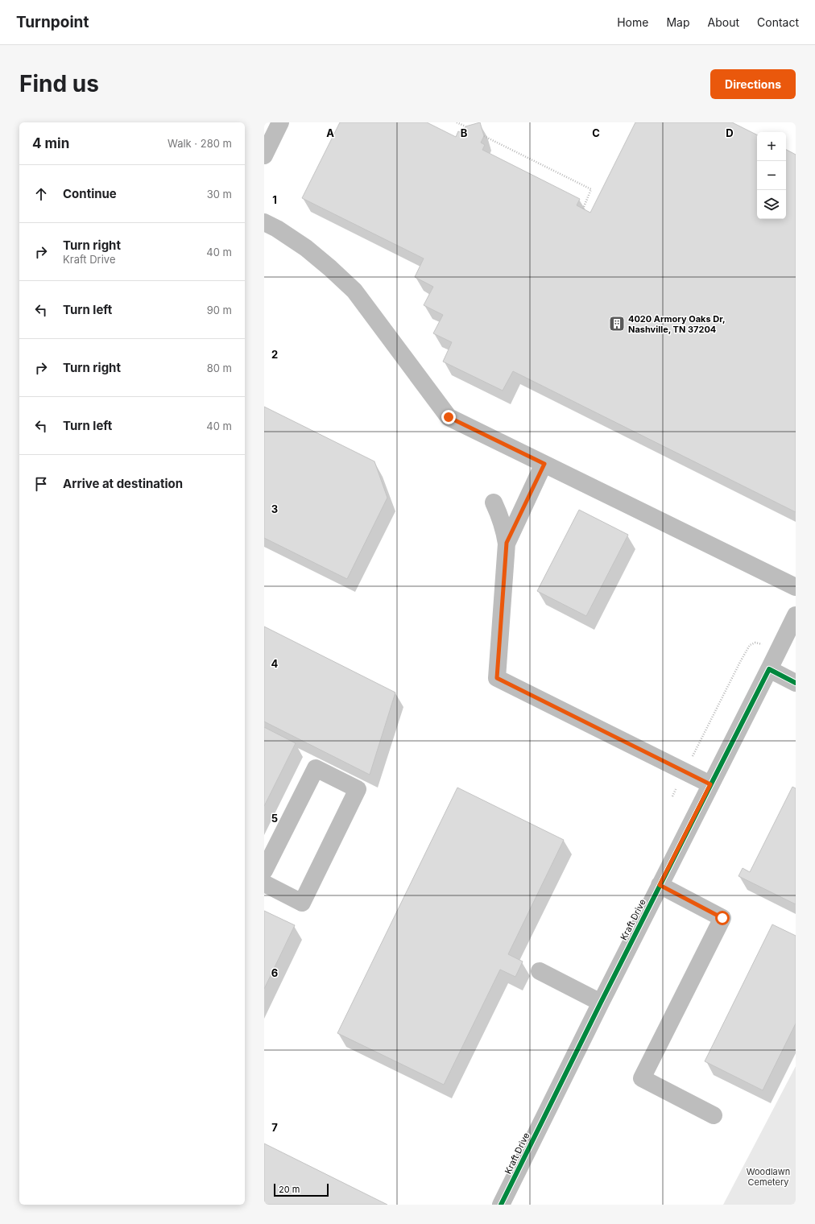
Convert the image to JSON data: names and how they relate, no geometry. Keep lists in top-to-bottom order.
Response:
{
  "streets": {
    "street": ["Kraft Drive"]
  },
  "parks": ["Woodlawn Cemetery"],
  "places": {
    "building": ["4020 Armory Oaks Dr, Nashville, TN 37204"]
  },
  "scale_bar": "20 m",
  "page": {
    "header": "Turnpoint",
    "nav": [
      "Home",
      "Map",
      "About",
      "Contact"
    ],
    "buttons": "Directions",
    "title": "Find us",
    "heading": ["4 min", "Walk · 280 m"],
    "map_buttons": ["+", "−"],
    "list": [
      ["Continue", "30 m"],
      ["Turn right", "Kraft Drive", "40 m"],
      ["Turn left", "90 m"],
      ["Turn right", "80 m"],
      ["Turn left", "40 m"],
      "Arrive at destination"
    ],
    "scale": "20 m"
  },
  "grid": {
    "columns": [
      "A",
      "B",
      "C",
      "D"
    ],
    "rows": [
      "1",
      "2",
      "3",
      "4",
      "5",
      "6",
      "7"
    ]
  }
}
